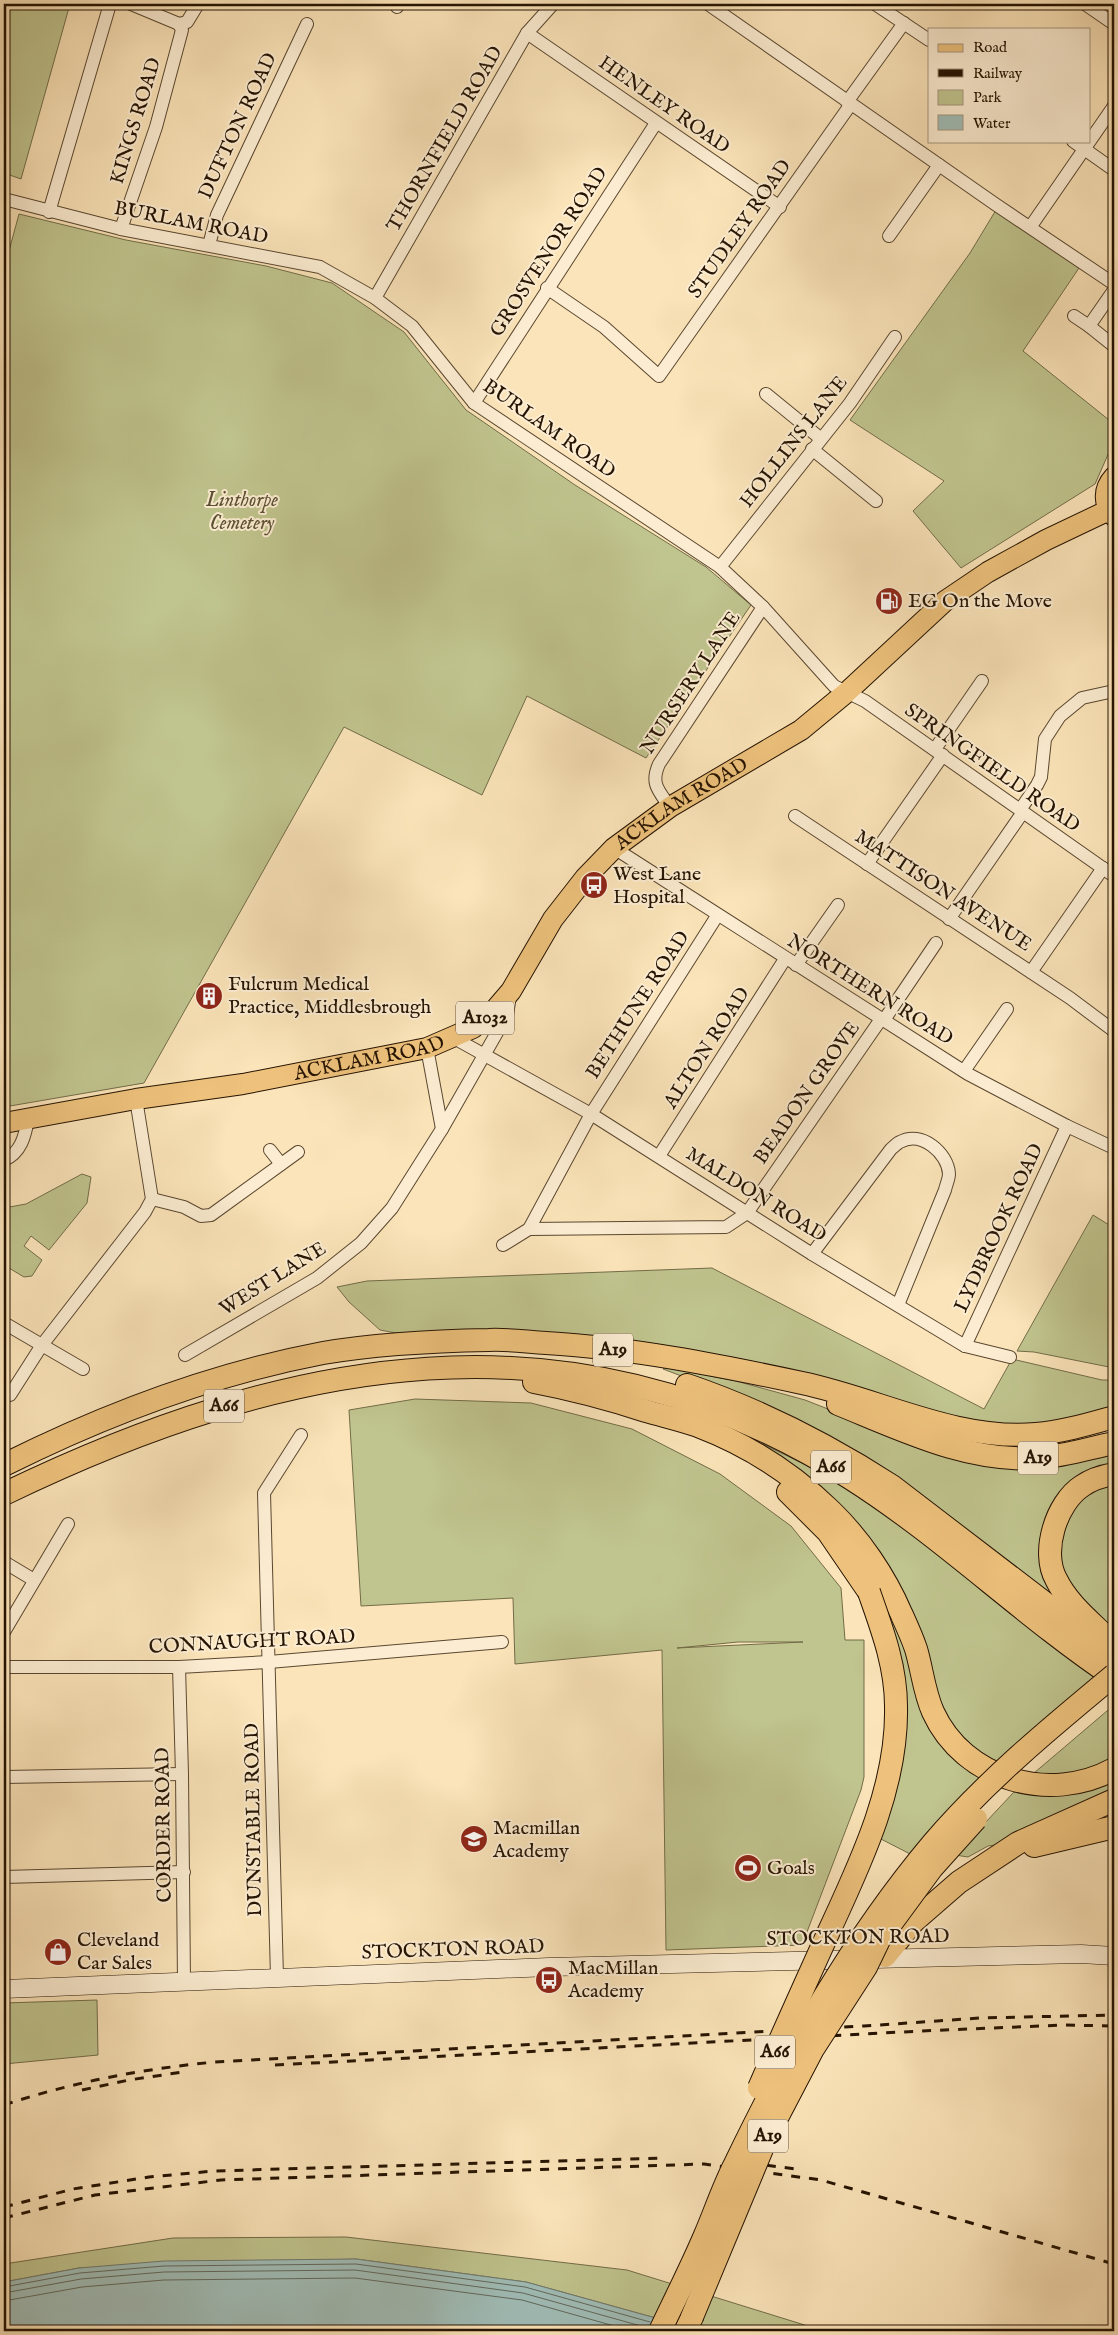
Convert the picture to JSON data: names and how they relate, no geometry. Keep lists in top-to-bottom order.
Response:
{
  "streets": {
    "highway": ["A19", "A66"],
    "main road": ["ACKLAM ROAD", "A1032", "STOCKTON ROAD"],
    "street": [
      "HENLEY ROAD",
      "KINGS ROAD",
      "DUFTON ROAD",
      "THORNFIELD ROAD",
      "BURLAM ROAD",
      "STUDLEY ROAD",
      "GROSVENOR ROAD",
      "HOLLINS LANE",
      "NURSERY LANE",
      "SPRINGFIELD ROAD",
      "MATTISON AVENUE",
      "NORTHERN ROAD",
      "BETHUNE ROAD",
      "ALTON ROAD",
      "BEADON GROVE",
      "MALDON ROAD",
      "LYDBROOK ROAD",
      "WEST LANE",
      "CONNAUGHT ROAD",
      "DUNSTABLE ROAD",
      "CORDER ROAD"
    ]
  },
  "crossings": [
    ["HENLEY ROAD", "THORNFIELD ROAD"],
    ["HENLEY ROAD", "STUDLEY ROAD"],
    ["HENLEY ROAD", "GROSVENOR ROAD"],
    ["KINGS ROAD", "BURLAM ROAD"],
    ["DUFTON ROAD", "BURLAM ROAD"],
    ["THORNFIELD ROAD", "BURLAM ROAD"],
    ["BURLAM ROAD", "GROSVENOR ROAD"],
    ["BURLAM ROAD", "HOLLINS LANE"],
    ["BURLAM ROAD", "NURSERY LANE"],
    ["BURLAM ROAD", "SPRINGFIELD ROAD"],
    ["BURLAM ROAD", "ACKLAM ROAD"],
    ["STUDLEY ROAD", "GROSVENOR ROAD"],
    ["NURSERY LANE", "ACKLAM ROAD"],
    ["SPRINGFIELD ROAD", "ACKLAM ROAD"],
    ["ACKLAM ROAD", "NORTHERN ROAD"],
    ["ACKLAM ROAD", "MALDON ROAD"],
    ["ACKLAM ROAD", "WEST LANE"],
    ["NORTHERN ROAD", "BETHUNE ROAD"],
    ["NORTHERN ROAD", "ALTON ROAD"],
    ["NORTHERN ROAD", "BEADON GROVE"],
    ["NORTHERN ROAD", "LYDBROOK ROAD"],
    ["BETHUNE ROAD", "MALDON ROAD"],
    ["ALTON ROAD", "MALDON ROAD"],
    ["BEADON GROVE", "MALDON ROAD"],
    ["MALDON ROAD", "LYDBROOK ROAD"],
    ["MALDON ROAD", "WEST LANE"],
    ["A19", "A66"],
    ["CONNAUGHT ROAD", "DUNSTABLE ROAD"],
    ["CONNAUGHT ROAD", "CORDER ROAD"],
    ["DUNSTABLE ROAD", "STOCKTON ROAD"],
    ["CORDER ROAD", "STOCKTON ROAD"]
  ],
  "parks": ["Linthorpe Cemetery"],
  "places": {
    "fuel station": ["EG On the Move"],
    "bus stop": ["West Lane Hospital", "MacMillan Academy"],
    "building": ["Fulcrum Medical Practice, Middlesbrough"],
    "school or university": ["Macmillan Academy"],
    "sports": ["Goals"],
    "shop": ["Cleveland Car Sales"]
  },
  "legend": [
    "Road",
    "Railway",
    "Park",
    "Water"
  ]
}
